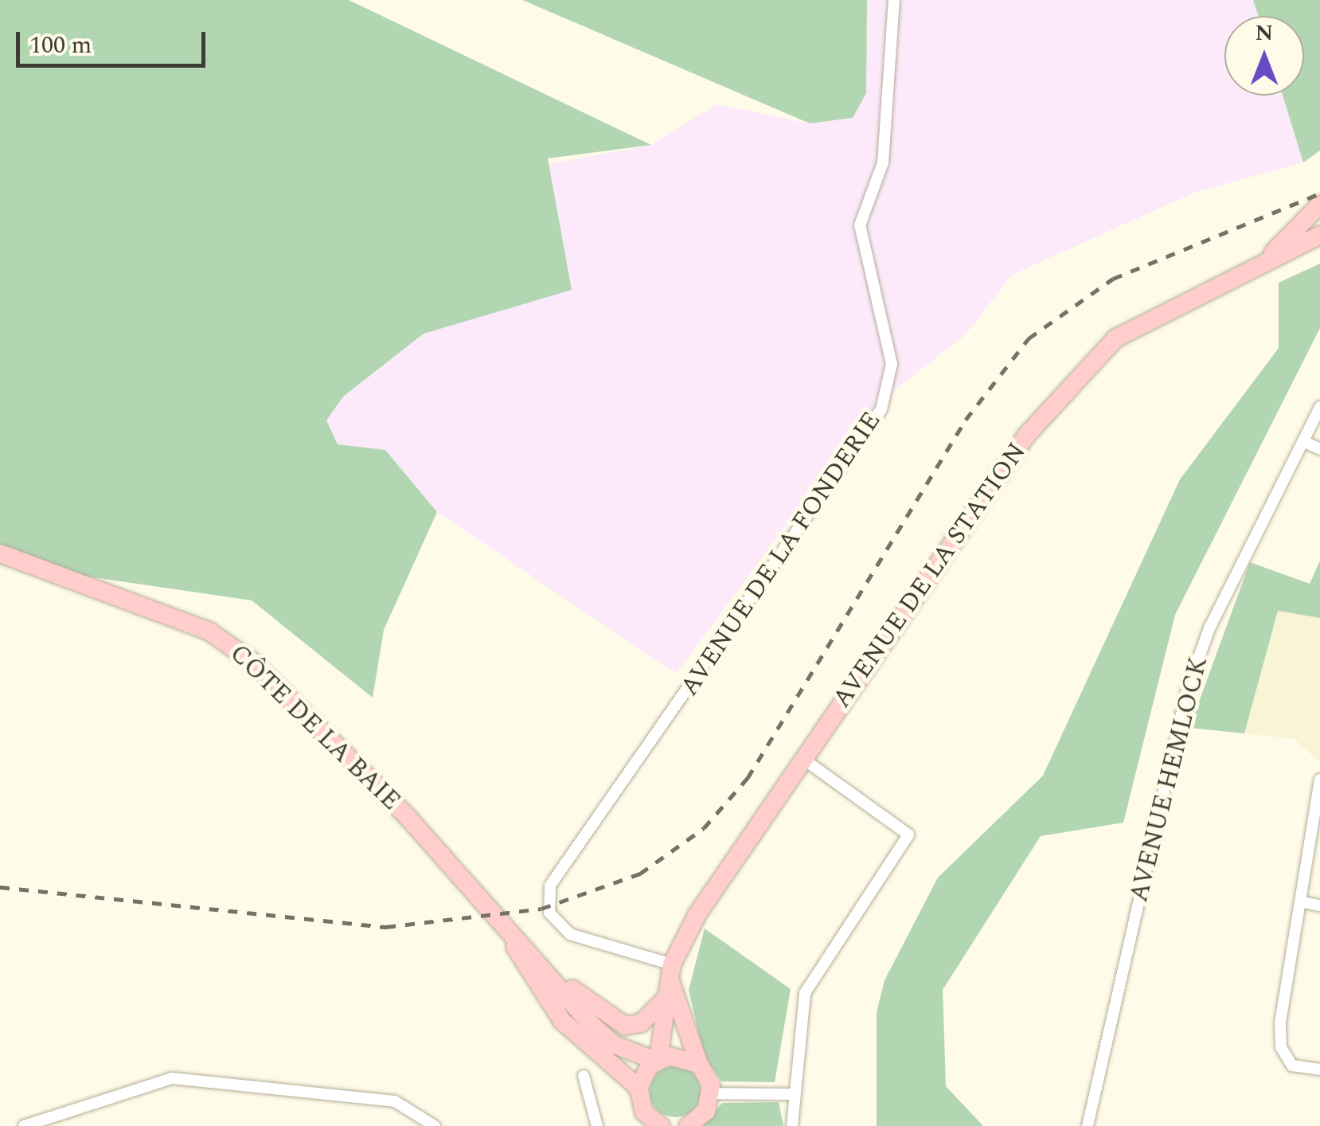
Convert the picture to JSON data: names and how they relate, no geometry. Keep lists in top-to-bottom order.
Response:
{
  "streets": {
    "main road": ["AVENUE DE LA STATION", "CÔTE DE LA BAIE"],
    "street": ["AVENUE DE LA FONDERIE", "AVENUE HEMLOCK"]
  },
  "crossings": [
    ["AVENUE DE LA FONDERIE", "AVENUE DE LA STATION"]
  ],
  "scale_bar": "100 m",
  "north": "top"
}
